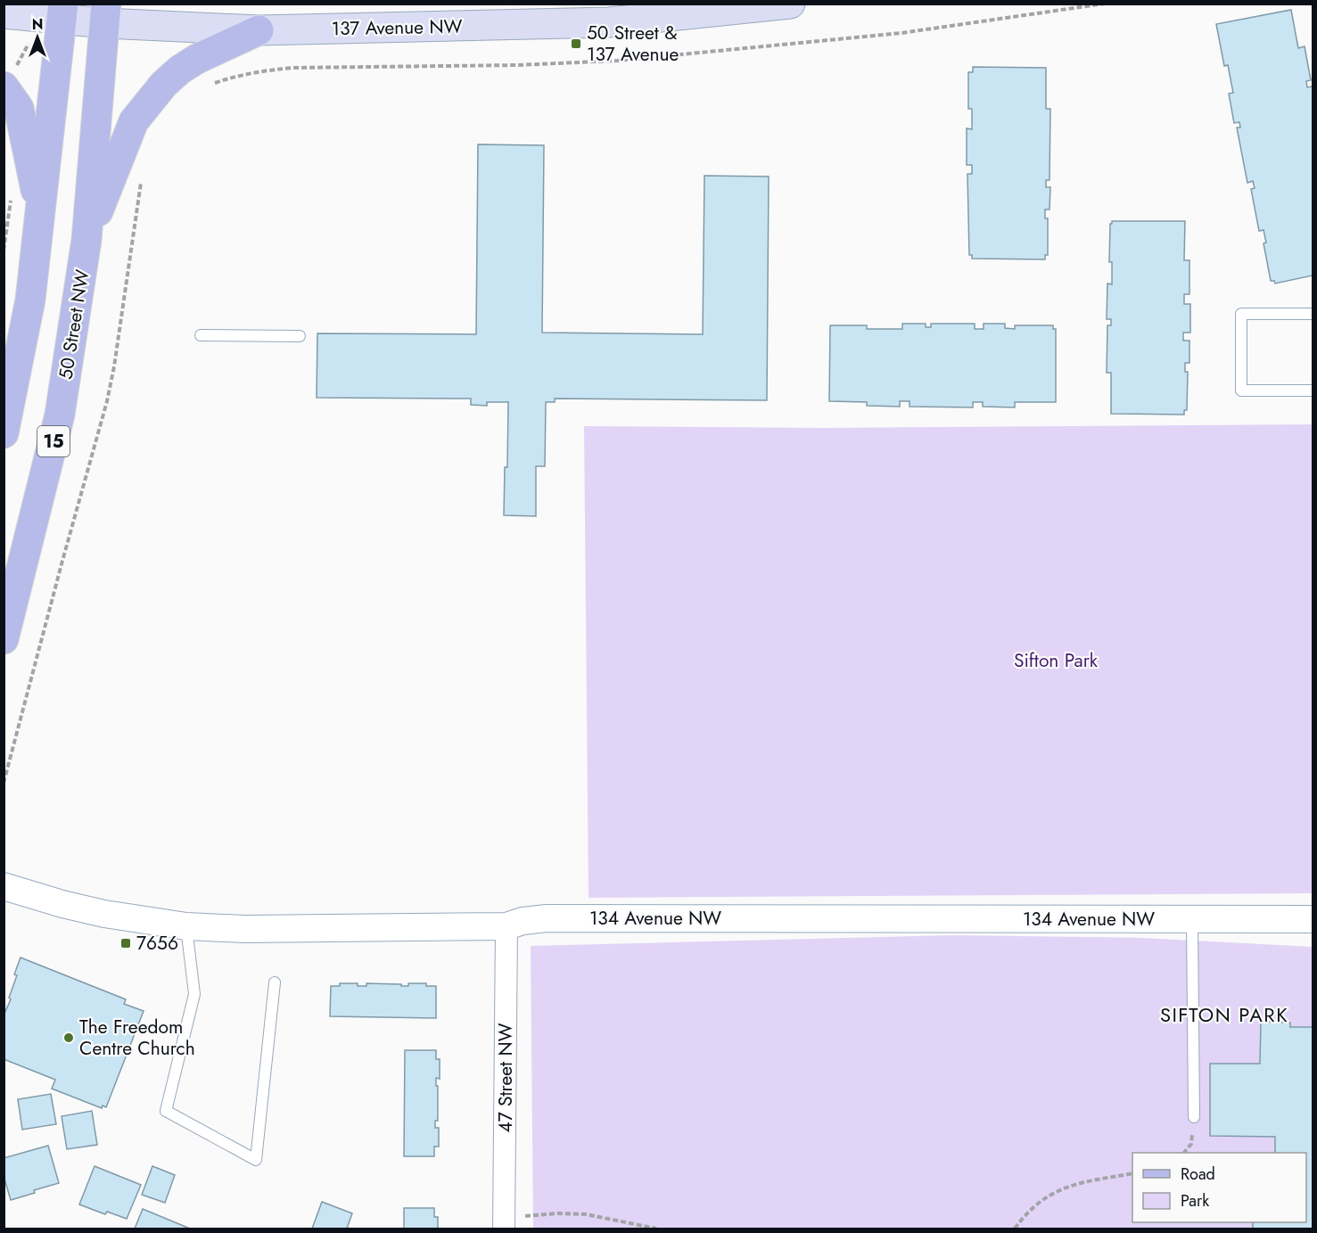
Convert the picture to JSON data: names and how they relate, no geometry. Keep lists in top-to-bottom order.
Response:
{
  "streets": {
    "main road": ["137 Avenue NW", "50 Street NW", "15"],
    "street": ["134 Avenue NW", "47 Street NW"]
  },
  "crossings": [
    ["137 Avenue NW", "50 Street NW"],
    ["134 Avenue NW", "47 Street NW"]
  ],
  "districts": ["SIFTON PARK"],
  "parks": ["Sifton Park"],
  "places": {
    "transit": ["50 Street & 137 Avenue", "7656"],
    "other": ["The Freedom Centre Church"]
  },
  "legend": ["Road", "Park"],
  "north": "top"
}
